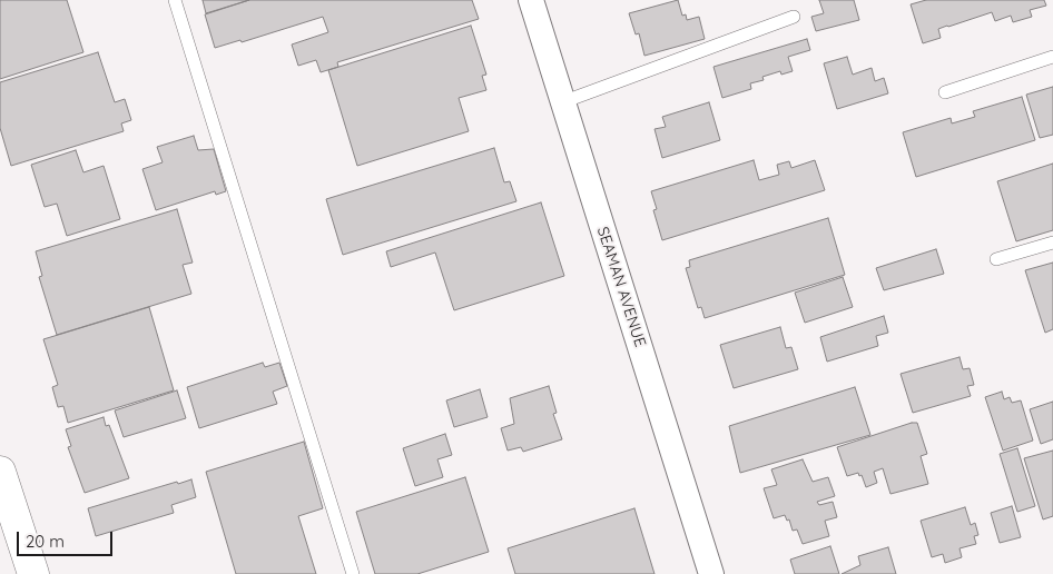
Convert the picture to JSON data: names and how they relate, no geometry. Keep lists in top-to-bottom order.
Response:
{
  "streets": {
    "street": ["SEAMAN AVENUE"]
  },
  "scale_bar": "20 m"
}
